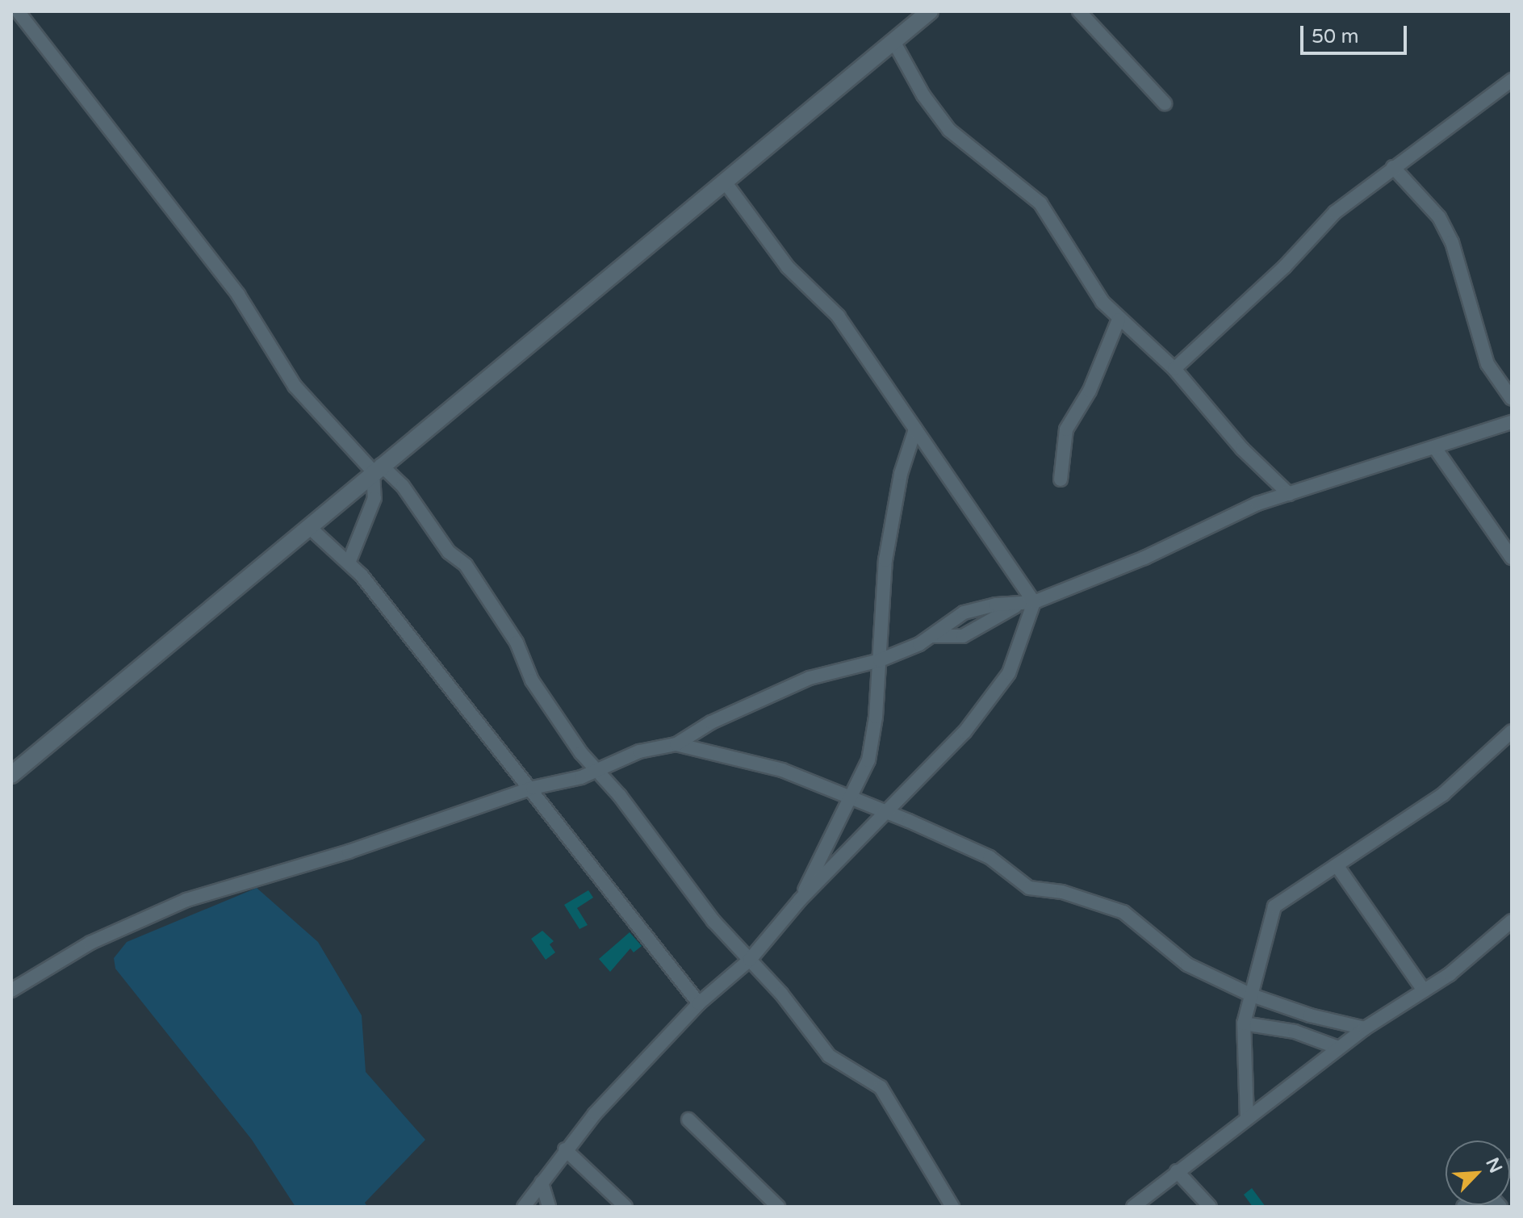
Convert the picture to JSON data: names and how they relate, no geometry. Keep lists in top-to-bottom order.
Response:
{
  "scale_bar": "50 m",
  "north": "top right"
}
